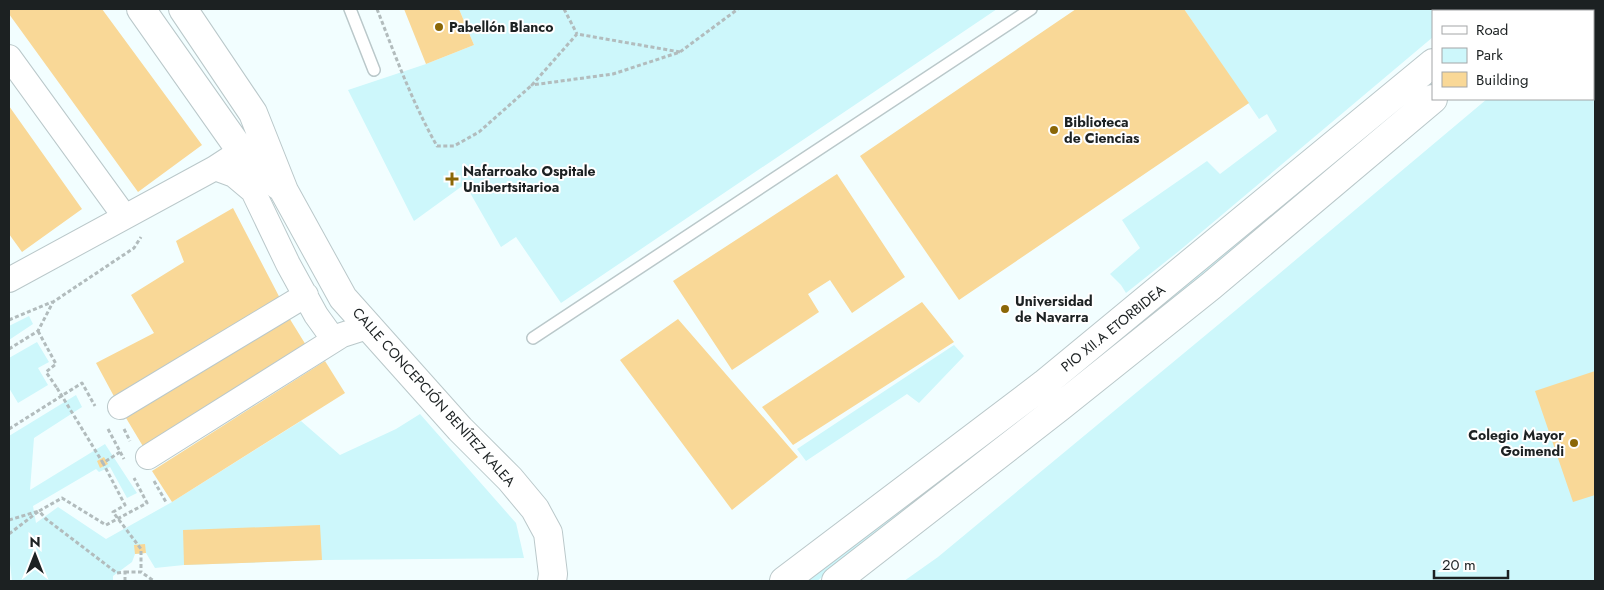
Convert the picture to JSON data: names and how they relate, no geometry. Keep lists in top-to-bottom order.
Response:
{
  "streets": {
    "main road": ["PIO XII.A ETORBIDEA", "CALLE CONCEPCIÓN BENÍTEZ KALEA"]
  },
  "places": {
    "other": [
      "Pabellón Blanco",
      "Biblioteca de Ciencias",
      "Universidad de Navarra",
      "Colegio Mayor Goimendi"
    ],
    "health": ["Nafarroako Ospitale Unibertsitarioa"]
  },
  "legend": ["Road", "Park", "Building"],
  "scale_bar": "20 m",
  "north": "top"
}
